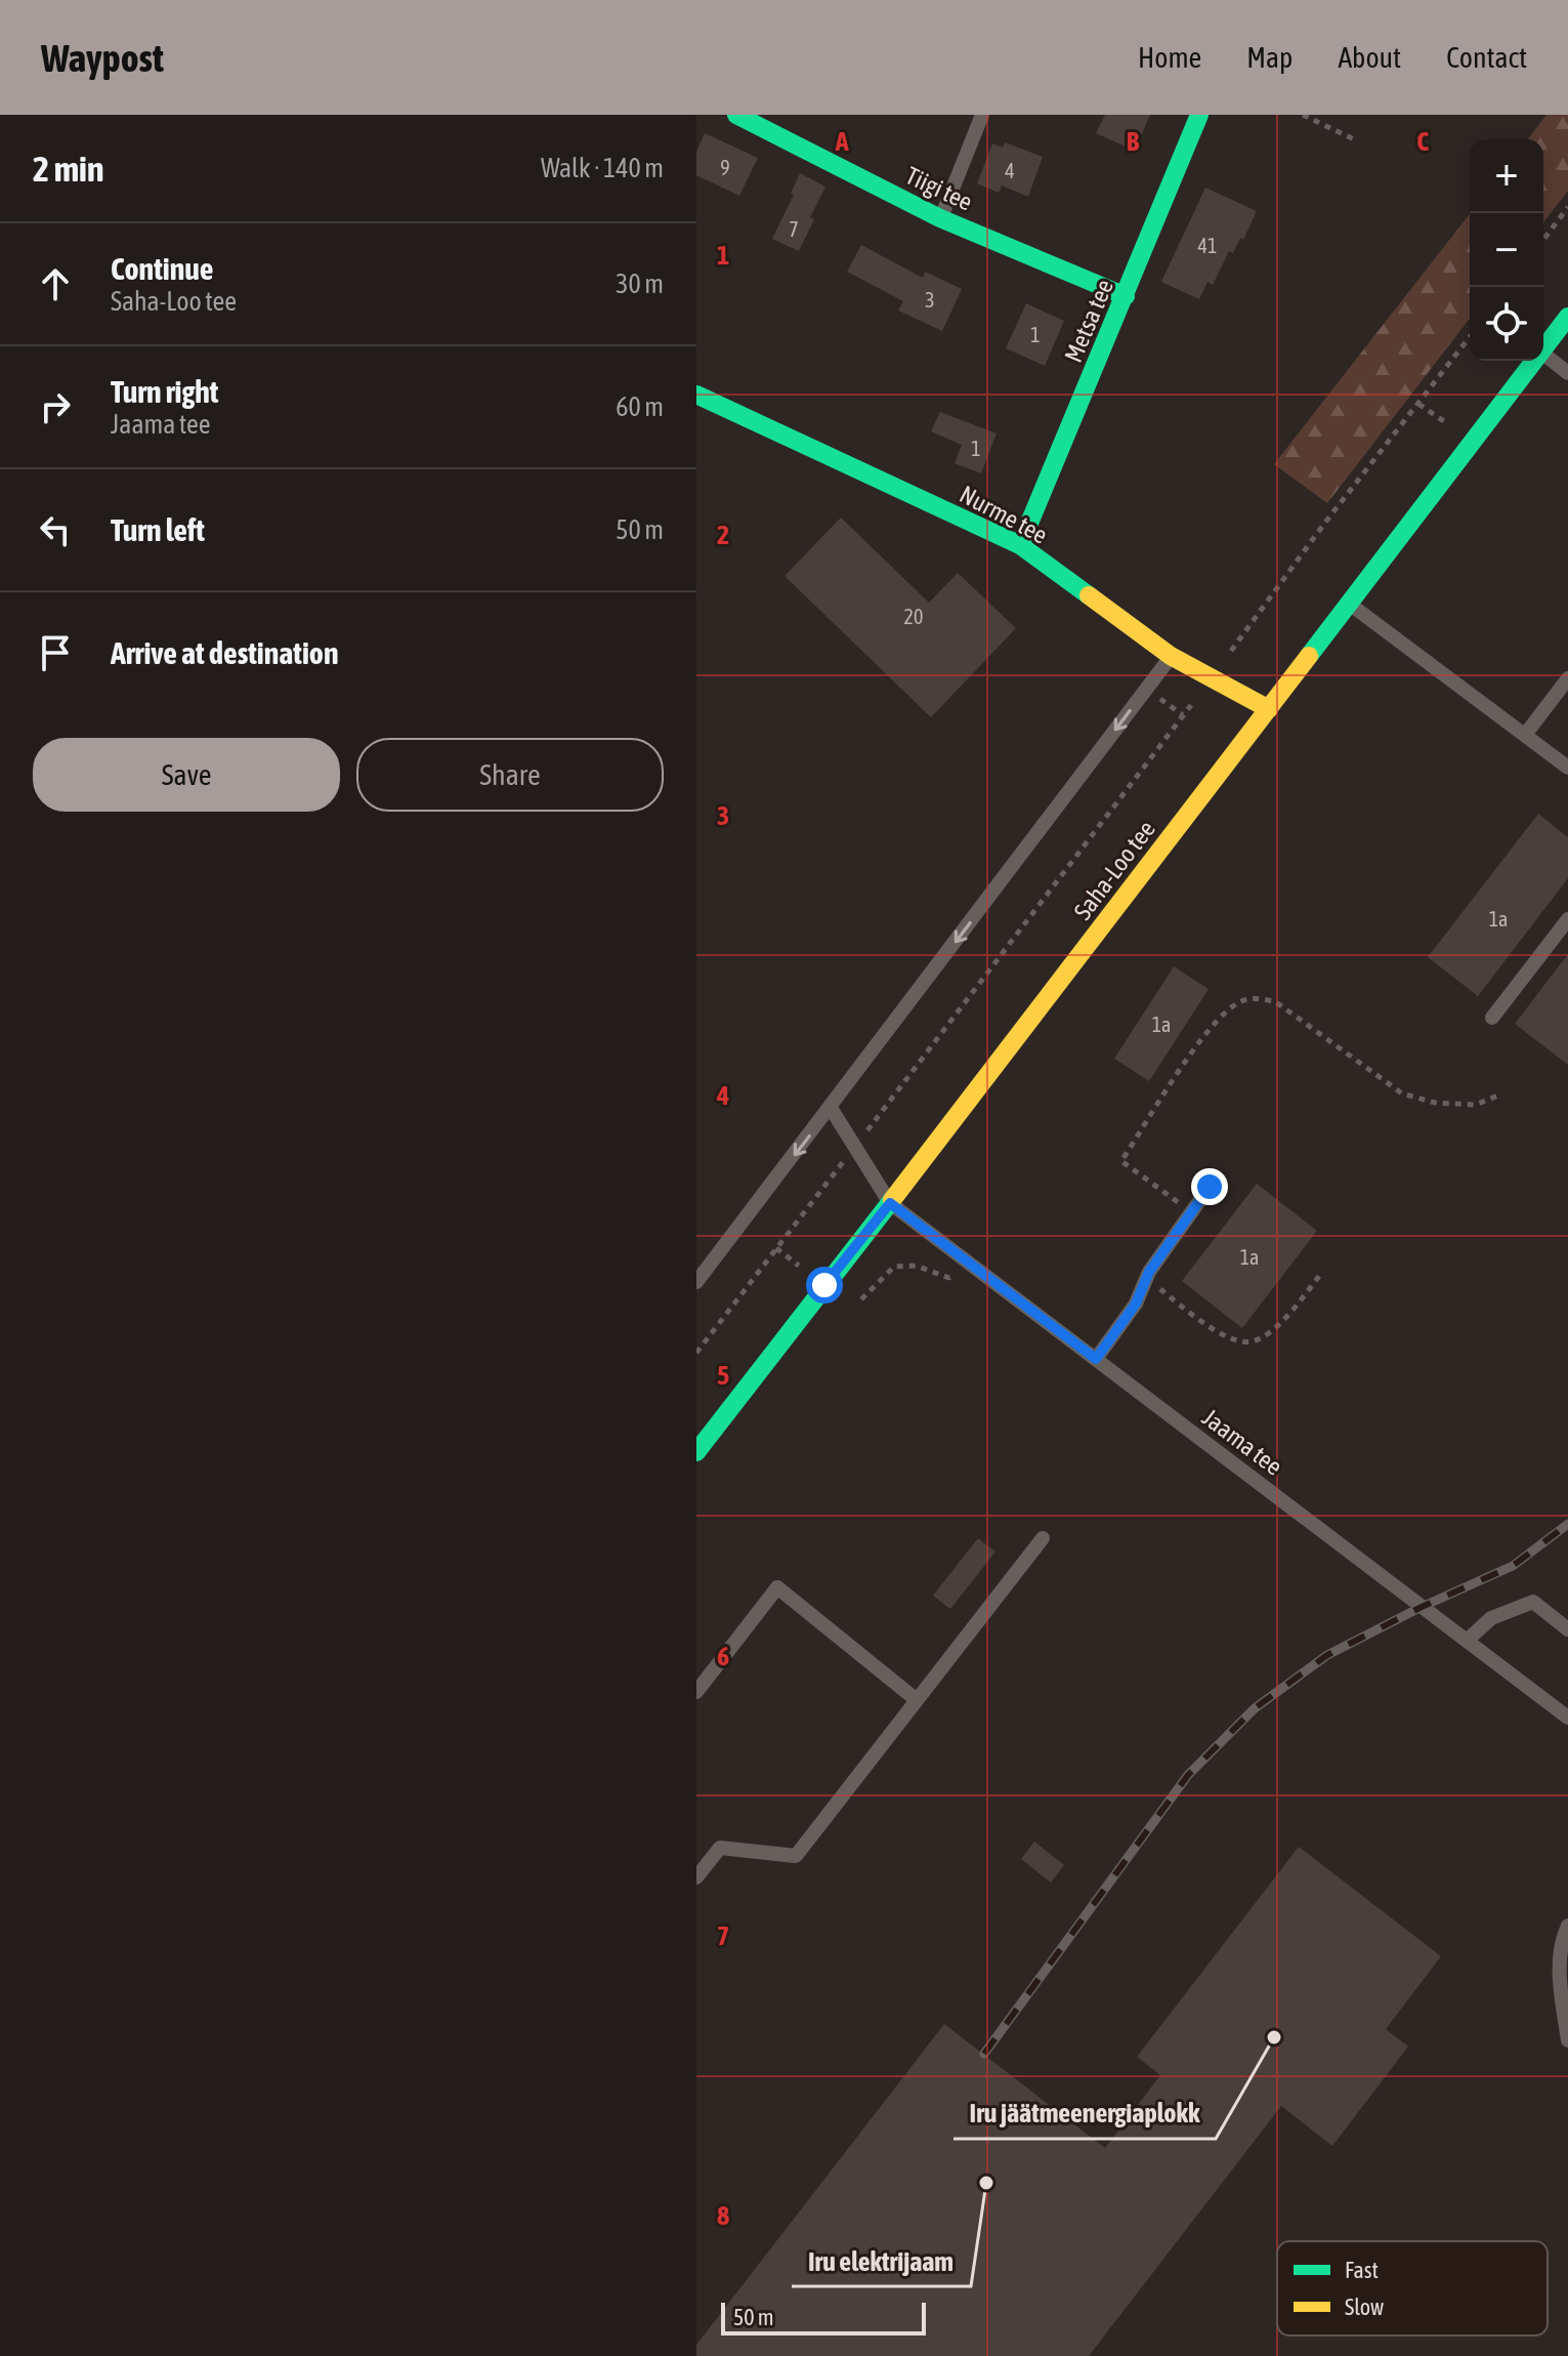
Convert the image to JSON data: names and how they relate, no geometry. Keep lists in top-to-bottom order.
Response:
{
  "streets": {
    "street": [
      "Tiigi tee",
      "Metsa tee",
      "Nurme tee",
      "Saha-Loo tee"
    ],
    "lane": ["Jaama tee"]
  },
  "crossings": [
    ["Tiigi tee", "Metsa tee"],
    ["Metsa tee", "Nurme tee"],
    ["Nurme tee", "Saha-Loo tee"],
    ["Saha-Loo tee", "Jaama tee"]
  ],
  "places": ["Iru jäätmeenergiaplokk", "Iru elektrijaam"],
  "house_numbers": [
    "9",
    "4",
    "7",
    "41",
    "3",
    "1",
    "1",
    "20",
    "1a",
    "1a",
    "1a"
  ],
  "legend": ["Fast", "Slow"],
  "scale_bar": "50 m",
  "page": {
    "header": "Waypost",
    "nav": [
      "Home",
      "Map",
      "About",
      "Contact"
    ],
    "heading": ["2 min", "Walk · 140 m"],
    "map_buttons": ["+", "−"],
    "list": [
      ["Continue", "Saha-Loo tee", "30 m"],
      ["Turn right", "Jaama tee", "60 m"],
      ["Turn left", "50 m"],
      "Arrive at destination"
    ],
    "buttons": ["Save", "Share"],
    "scale": "50 m"
  },
  "grid": {
    "columns": ["A", "B", "C"],
    "rows": [
      "1",
      "2",
      "3",
      "4",
      "5",
      "6",
      "7",
      "8"
    ]
  }
}
